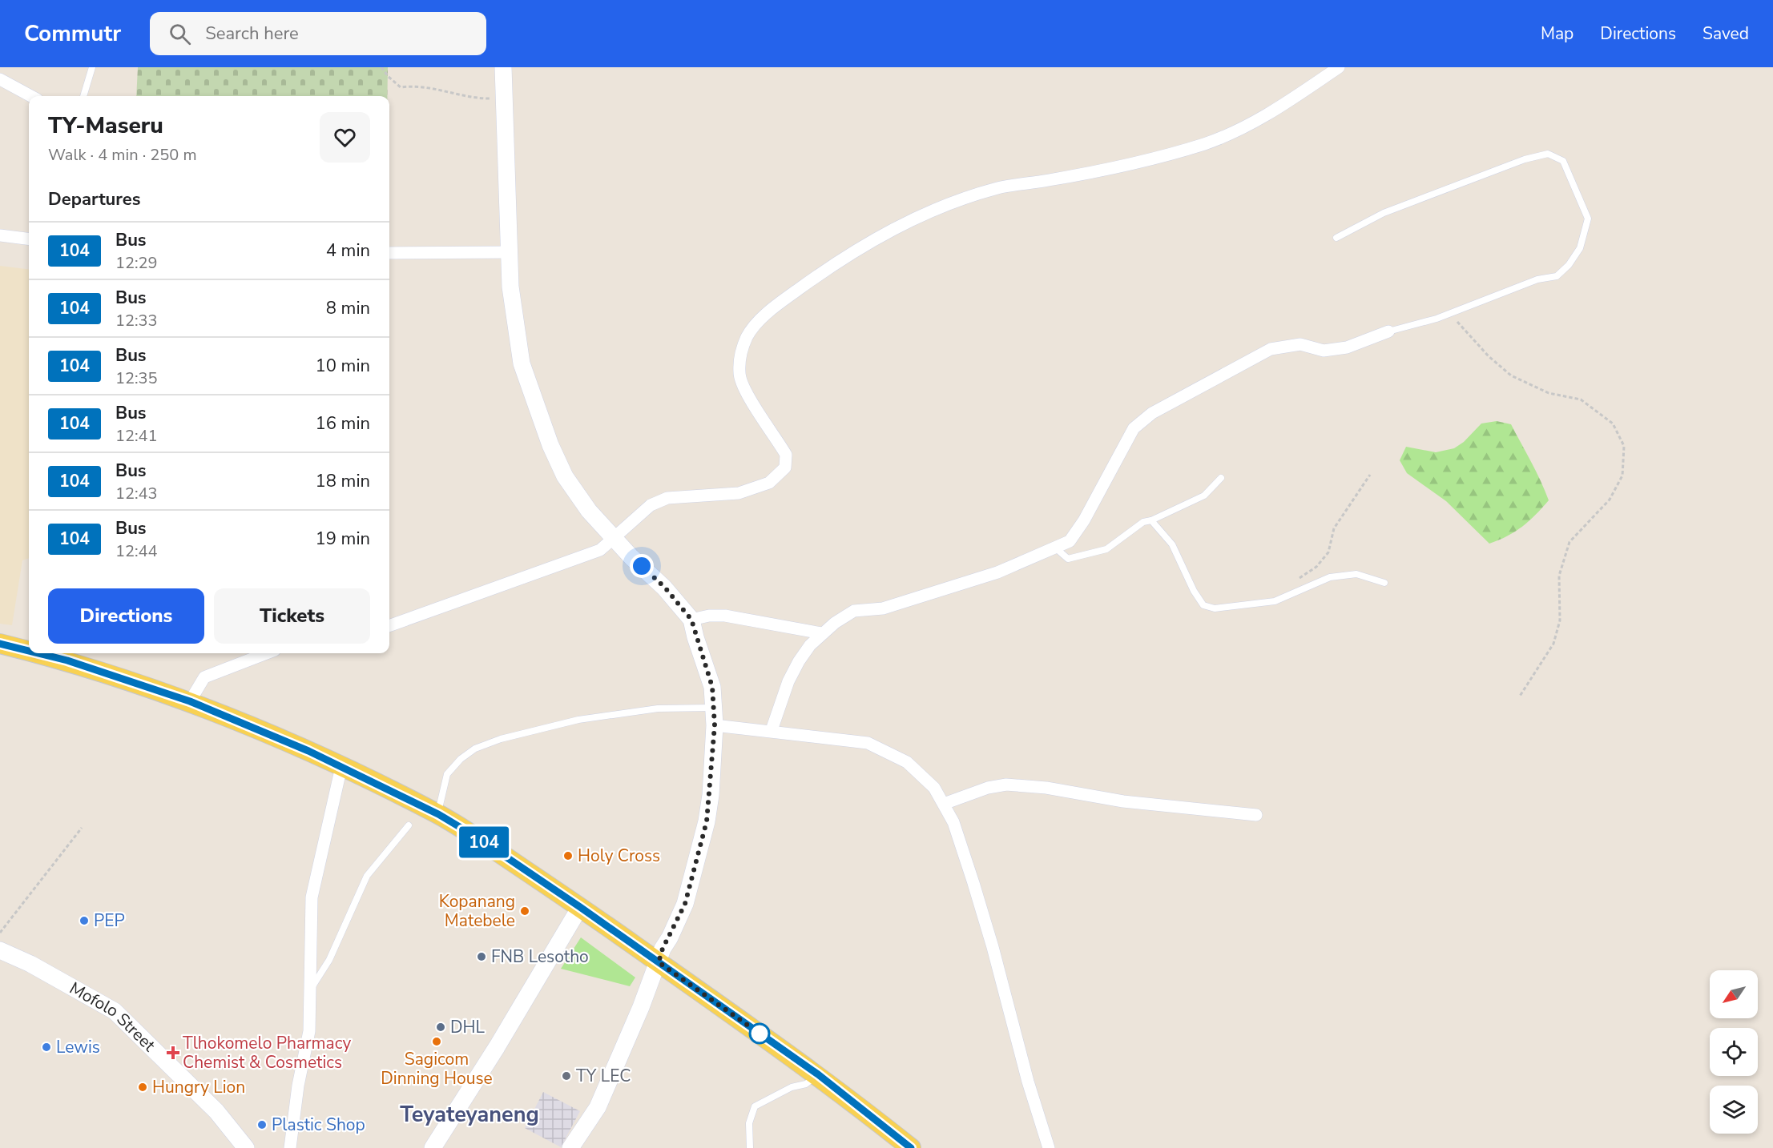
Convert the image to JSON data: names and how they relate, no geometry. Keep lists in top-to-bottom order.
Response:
{
  "streets": {
    "main road": ["Mofolo Street"]
  },
  "districts": ["Teyateyaneng"],
  "places": {
    "other": [
      "Holy Cross",
      "Kopanang Matebele",
      "PEP",
      "FNB Lesotho",
      "DHL",
      "Sagicom Dinning House",
      "Lewis",
      "TY LEC",
      "Hungry Lion",
      "Plastic Shop"
    ],
    "health": ["Tlhokomelo Pharmacy Chemist & Cosmetics"]
  },
  "lines": ["bus line 104"],
  "north": "bottom left",
  "page": {
    "header": "Commutr",
    "search": "Search here",
    "nav": ["Map", "Directions", "Saved"],
    "on_map": "104",
    "heading": [
      ["TY-Maseru", "Walk · 4 min · 250 m"],
      "Departures"
    ],
    "list": [
      {
        "mark": "104",
        "name": "Bus",
        "note": "12:29",
        "value": "4 min"
      },
      {
        "mark": "104",
        "name": "Bus",
        "note": "12:33",
        "value": "8 min"
      },
      {
        "mark": "104",
        "name": "Bus",
        "note": "12:35",
        "value": "10 min"
      },
      {
        "mark": "104",
        "name": "Bus",
        "note": "12:41",
        "value": "16 min"
      },
      {
        "mark": "104",
        "name": "Bus",
        "note": "12:43",
        "value": "18 min"
      },
      {
        "mark": "104",
        "name": "Bus",
        "note": "12:44",
        "value": "19 min"
      }
    ],
    "buttons": ["Directions", "Tickets"]
  }
}
